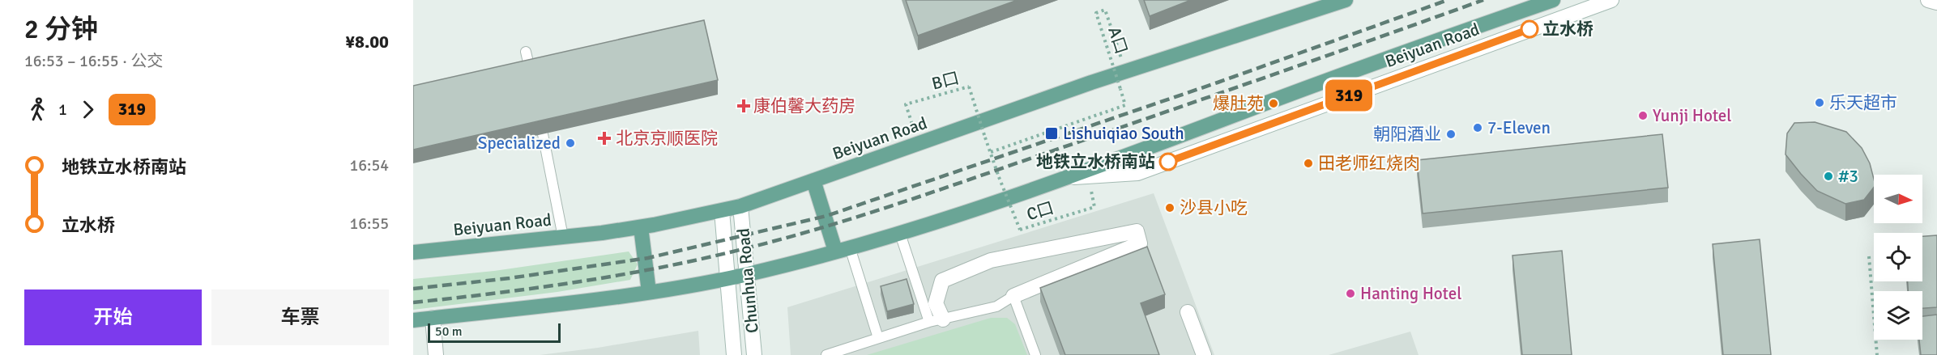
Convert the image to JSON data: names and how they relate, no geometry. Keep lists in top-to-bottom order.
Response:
{
  "streets": {
    "main road": ["Beiyuan Road"],
    "street": ["Chunhua Road"],
    "path": ["A口", "B口", "C口"]
  },
  "crossings": [
    ["A口", "B口"],
    ["A口", "C口"],
    ["Beiyuan Road", "B口"],
    ["Beiyuan Road", "Chunhua Road"],
    ["B口", "C口"]
  ],
  "places": {
    "other": [
      "立水桥",
      "乐天超市",
      "爆肚苑",
      "Yunji Hotel",
      "7-Eleven",
      "朝阳酒业",
      "Specialized",
      "地铁立水桥南站",
      "田老师红烧肉",
      "#3",
      "沙县小吃",
      "Hanting Hotel"
    ],
    "health": ["康伯馨大药房", "北京京顺医院"],
    "transit": ["Lishuiqiao South"]
  },
  "lines": ["bus line 319"],
  "scale_bar": "50 m",
  "north": "right",
  "page": {
    "heading": ["2 分钟", "16:53 – 16:55 · 公交", "¥8.00"],
    "on_map": "319",
    "legs": ["1", "319"],
    "list": [
      {
        "name": "地铁立水桥南站",
        "value": "16:54"
      },
      {
        "name": "立水桥",
        "value": "16:55"
      }
    ],
    "buttons": ["开始", "车票"],
    "scale": "50 m"
  }
}
